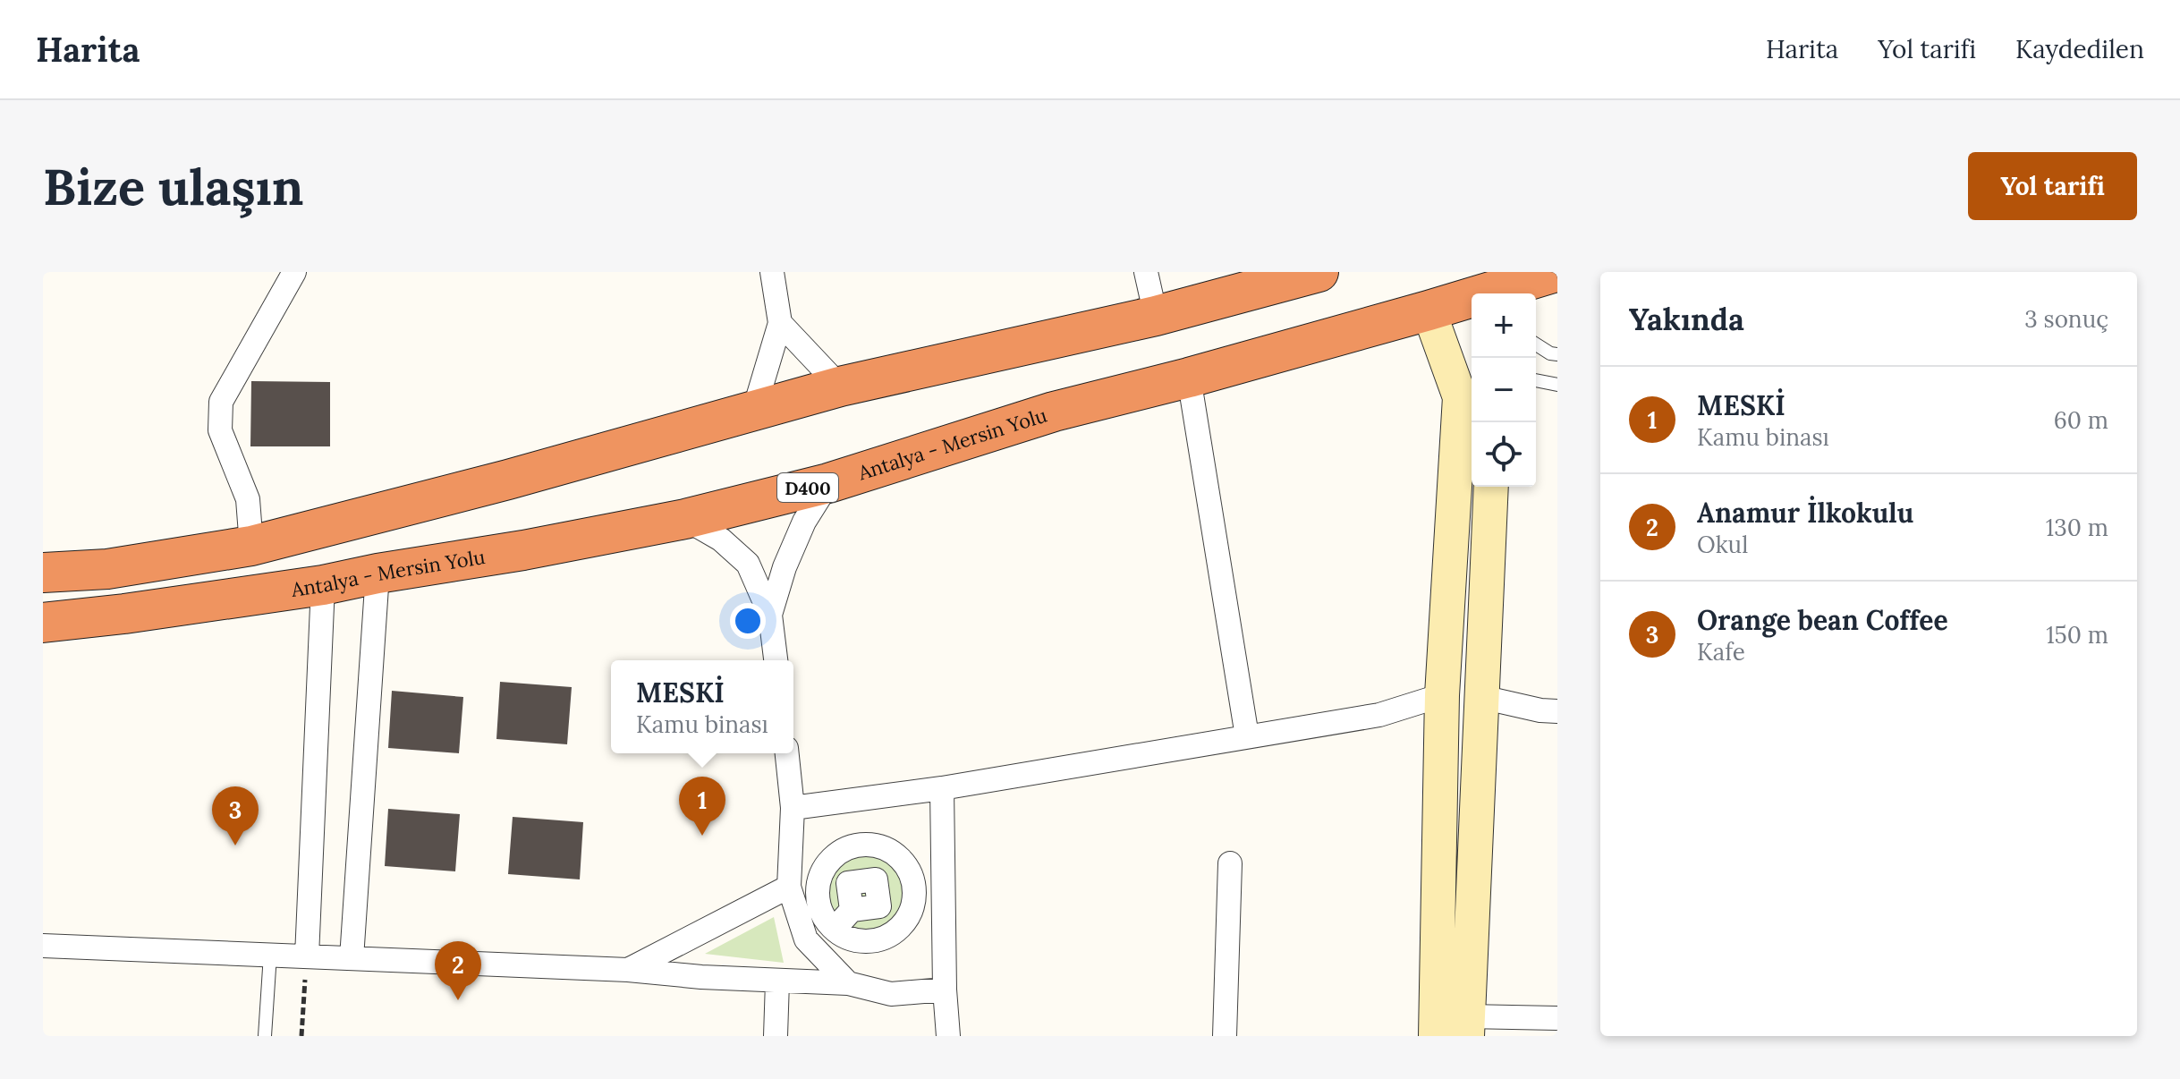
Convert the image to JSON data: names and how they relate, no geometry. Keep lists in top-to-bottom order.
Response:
{
  "streets": {
    "highway": ["Antalya - Mersin Yolu", "D400"]
  },
  "page": {
    "header": "Harita",
    "nav": ["Harita", "Yol tarifi", "Kaydedilen"],
    "buttons": "Yol tarifi",
    "title": "Bize ulaşın",
    "heading": ["Yakında", "3 sonuç"],
    "map_buttons": ["+", "−"],
    "list": [
      {
        "mark": "1",
        "name": "MESKİ",
        "note": "Kamu binası",
        "value": "60 m"
      },
      {
        "mark": "2",
        "name": "Anamur İlkokulu",
        "note": "Okul",
        "value": "130 m"
      },
      {
        "mark": "3",
        "name": "Orange bean Coffee",
        "note": "Kafe",
        "value": "150 m"
      }
    ],
    "popup": ["MESKİ", "Kamu binası"],
    "pins": ["1", "3", "2"]
  }
}
